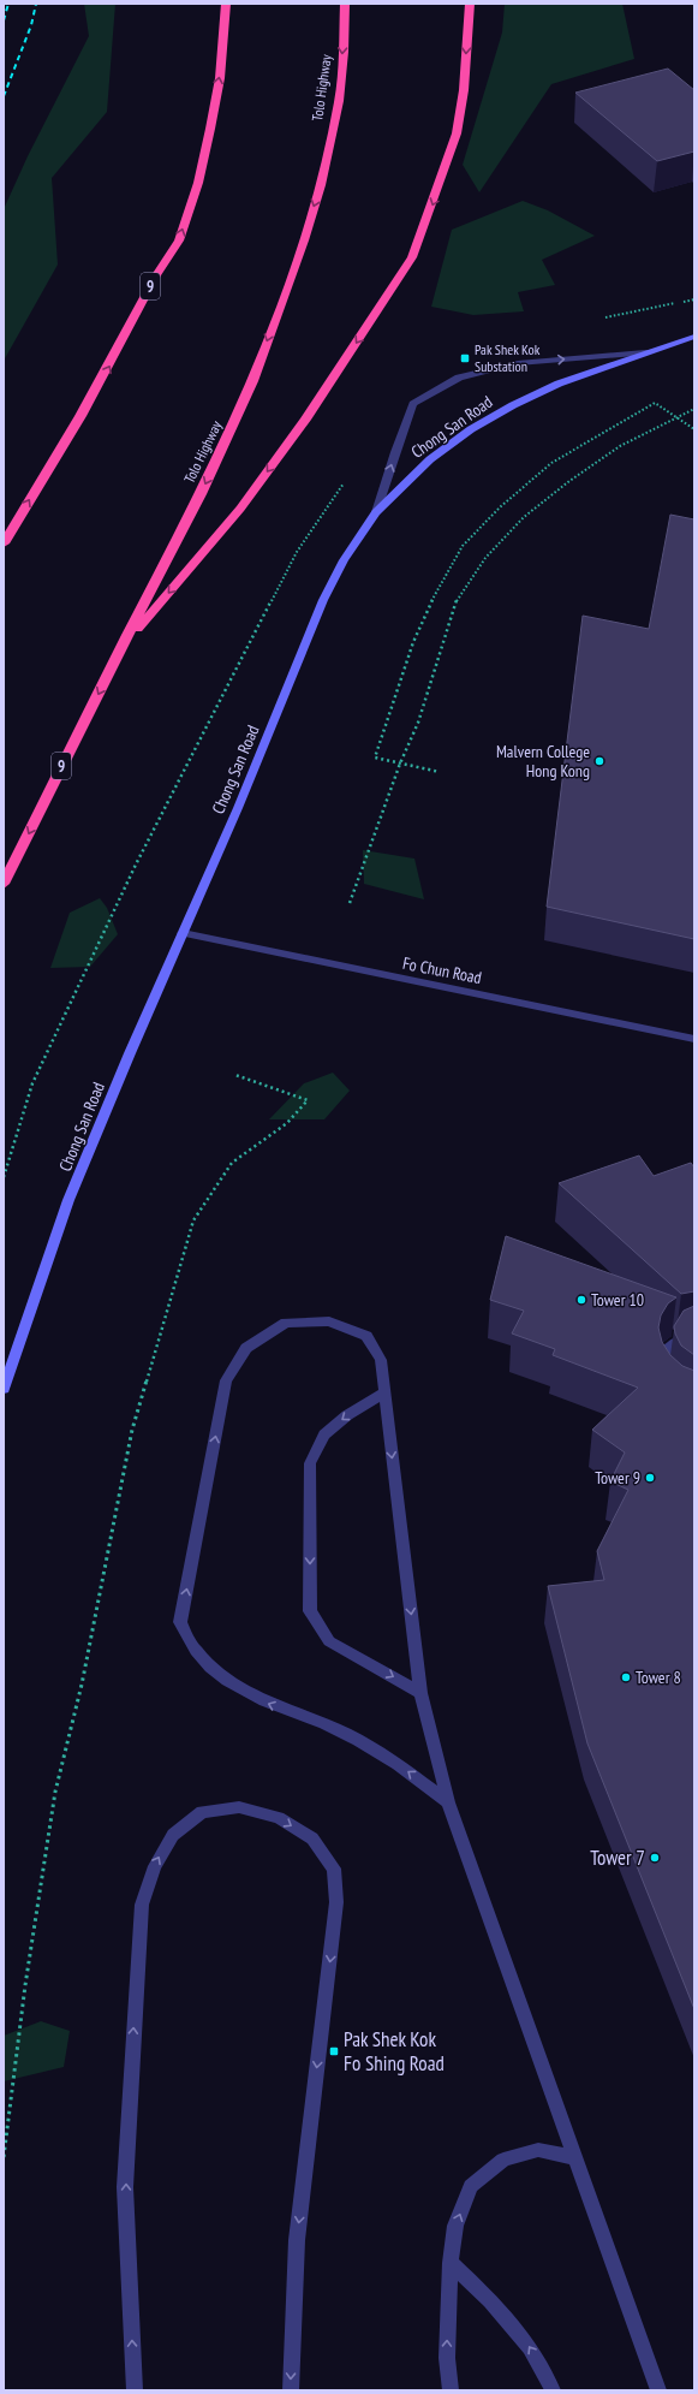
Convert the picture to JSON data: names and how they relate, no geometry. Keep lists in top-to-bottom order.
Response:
{
  "streets": {
    "highway": ["Tolo Highway", "9"],
    "main road": ["Chong San Road"],
    "street": ["Fo Chun Road"]
  },
  "crossings": [
    ["Chong San Road", "Fo Chun Road"]
  ],
  "places": {
    "transit": ["Pak Shek Kok Substation", "Pak Shek Kok Fo Shing Road"],
    "other": [
      "Malvern College Hong Kong",
      "Tower 10",
      "Tower 9",
      "Tower 8",
      "Tower 7"
    ]
  }
}
